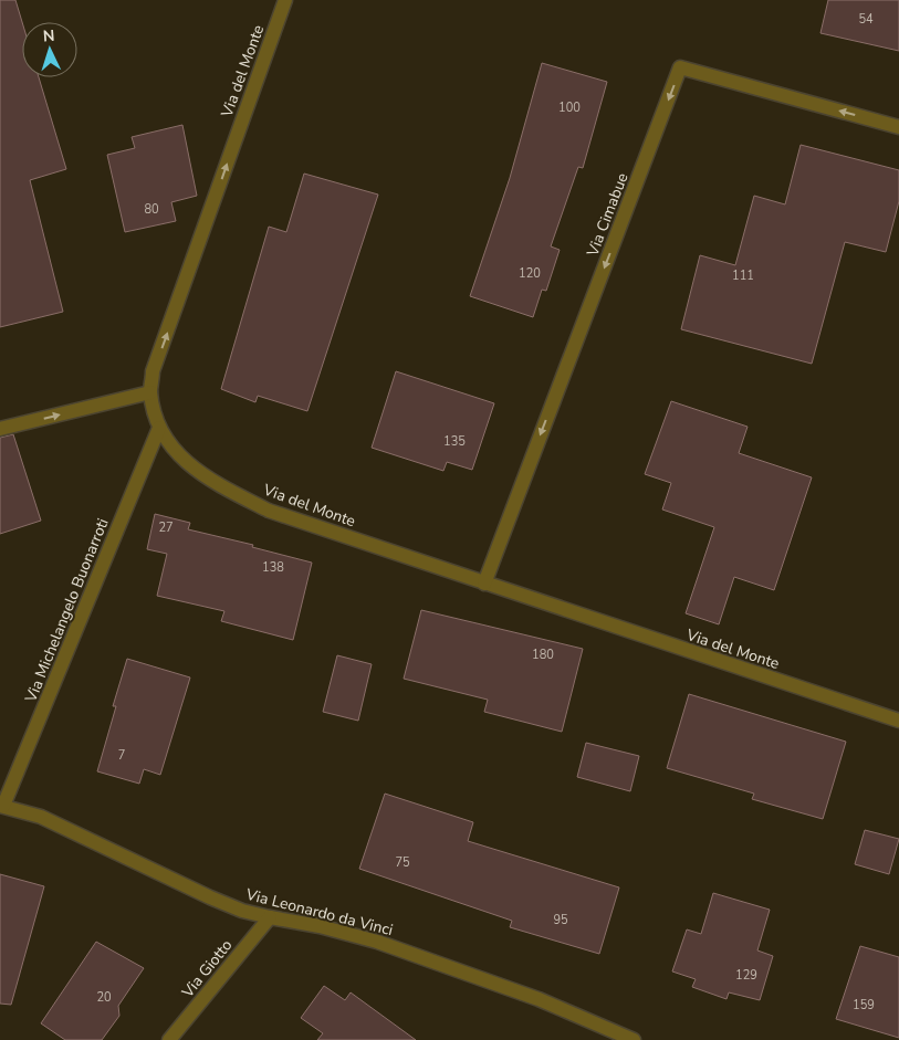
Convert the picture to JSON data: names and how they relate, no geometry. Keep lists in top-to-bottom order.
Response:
{
  "streets": {
    "street": [
      "Via del Monte",
      "Via Cimabue",
      "Via Michelangelo Buonarroti",
      "Via Leonardo da Vinci",
      "Via Giotto"
    ]
  },
  "crossings": [
    ["Via del Monte", "Via Cimabue"],
    ["Via del Monte", "Via Michelangelo Buonarroti"],
    ["Via Michelangelo Buonarroti", "Via Leonardo da Vinci"],
    ["Via Leonardo da Vinci", "Via Giotto"]
  ],
  "house_numbers": [
    "54",
    "100",
    "80",
    "120",
    "111",
    "135",
    "27",
    "138",
    "180",
    "7",
    "75",
    "95",
    "129",
    "20",
    "159"
  ],
  "north": "top"
}
